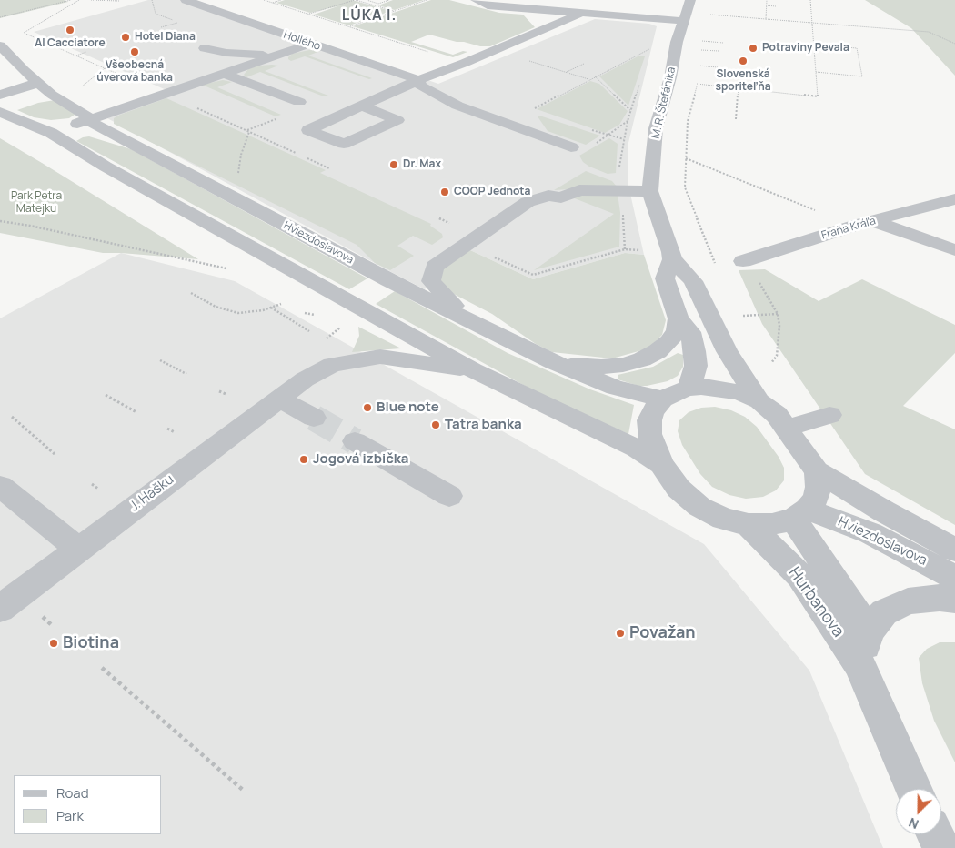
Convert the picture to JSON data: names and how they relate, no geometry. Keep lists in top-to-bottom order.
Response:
{
  "streets": {
    "street": [
      "Hollého",
      "M. R. Štefánika",
      "Fraňa Kráľa",
      "Hviezdoslavova",
      "J. Hašku",
      "Hurbanova"
    ]
  },
  "crossings": [
    ["M. R. Štefánika", "Hviezdoslavova"],
    ["M. R. Štefánika", "Hurbanova"],
    ["Hviezdoslavova", "Hurbanova"]
  ],
  "districts": ["LÚKA I."],
  "parks": ["Park Petra Matejku"],
  "places": [
    "Al Cacciatore",
    "Hotel Diana",
    "Potraviny Pevala",
    "Všeobecná úverová banka",
    "Slovenská sporiteľňa",
    "Dr. Max",
    "COOP Jednota",
    "Blue note",
    "Tatra banka",
    "Jogová izbička",
    "Považan",
    "Biotina"
  ],
  "legend": ["Road", "Park"],
  "north": "bottom left"
}
